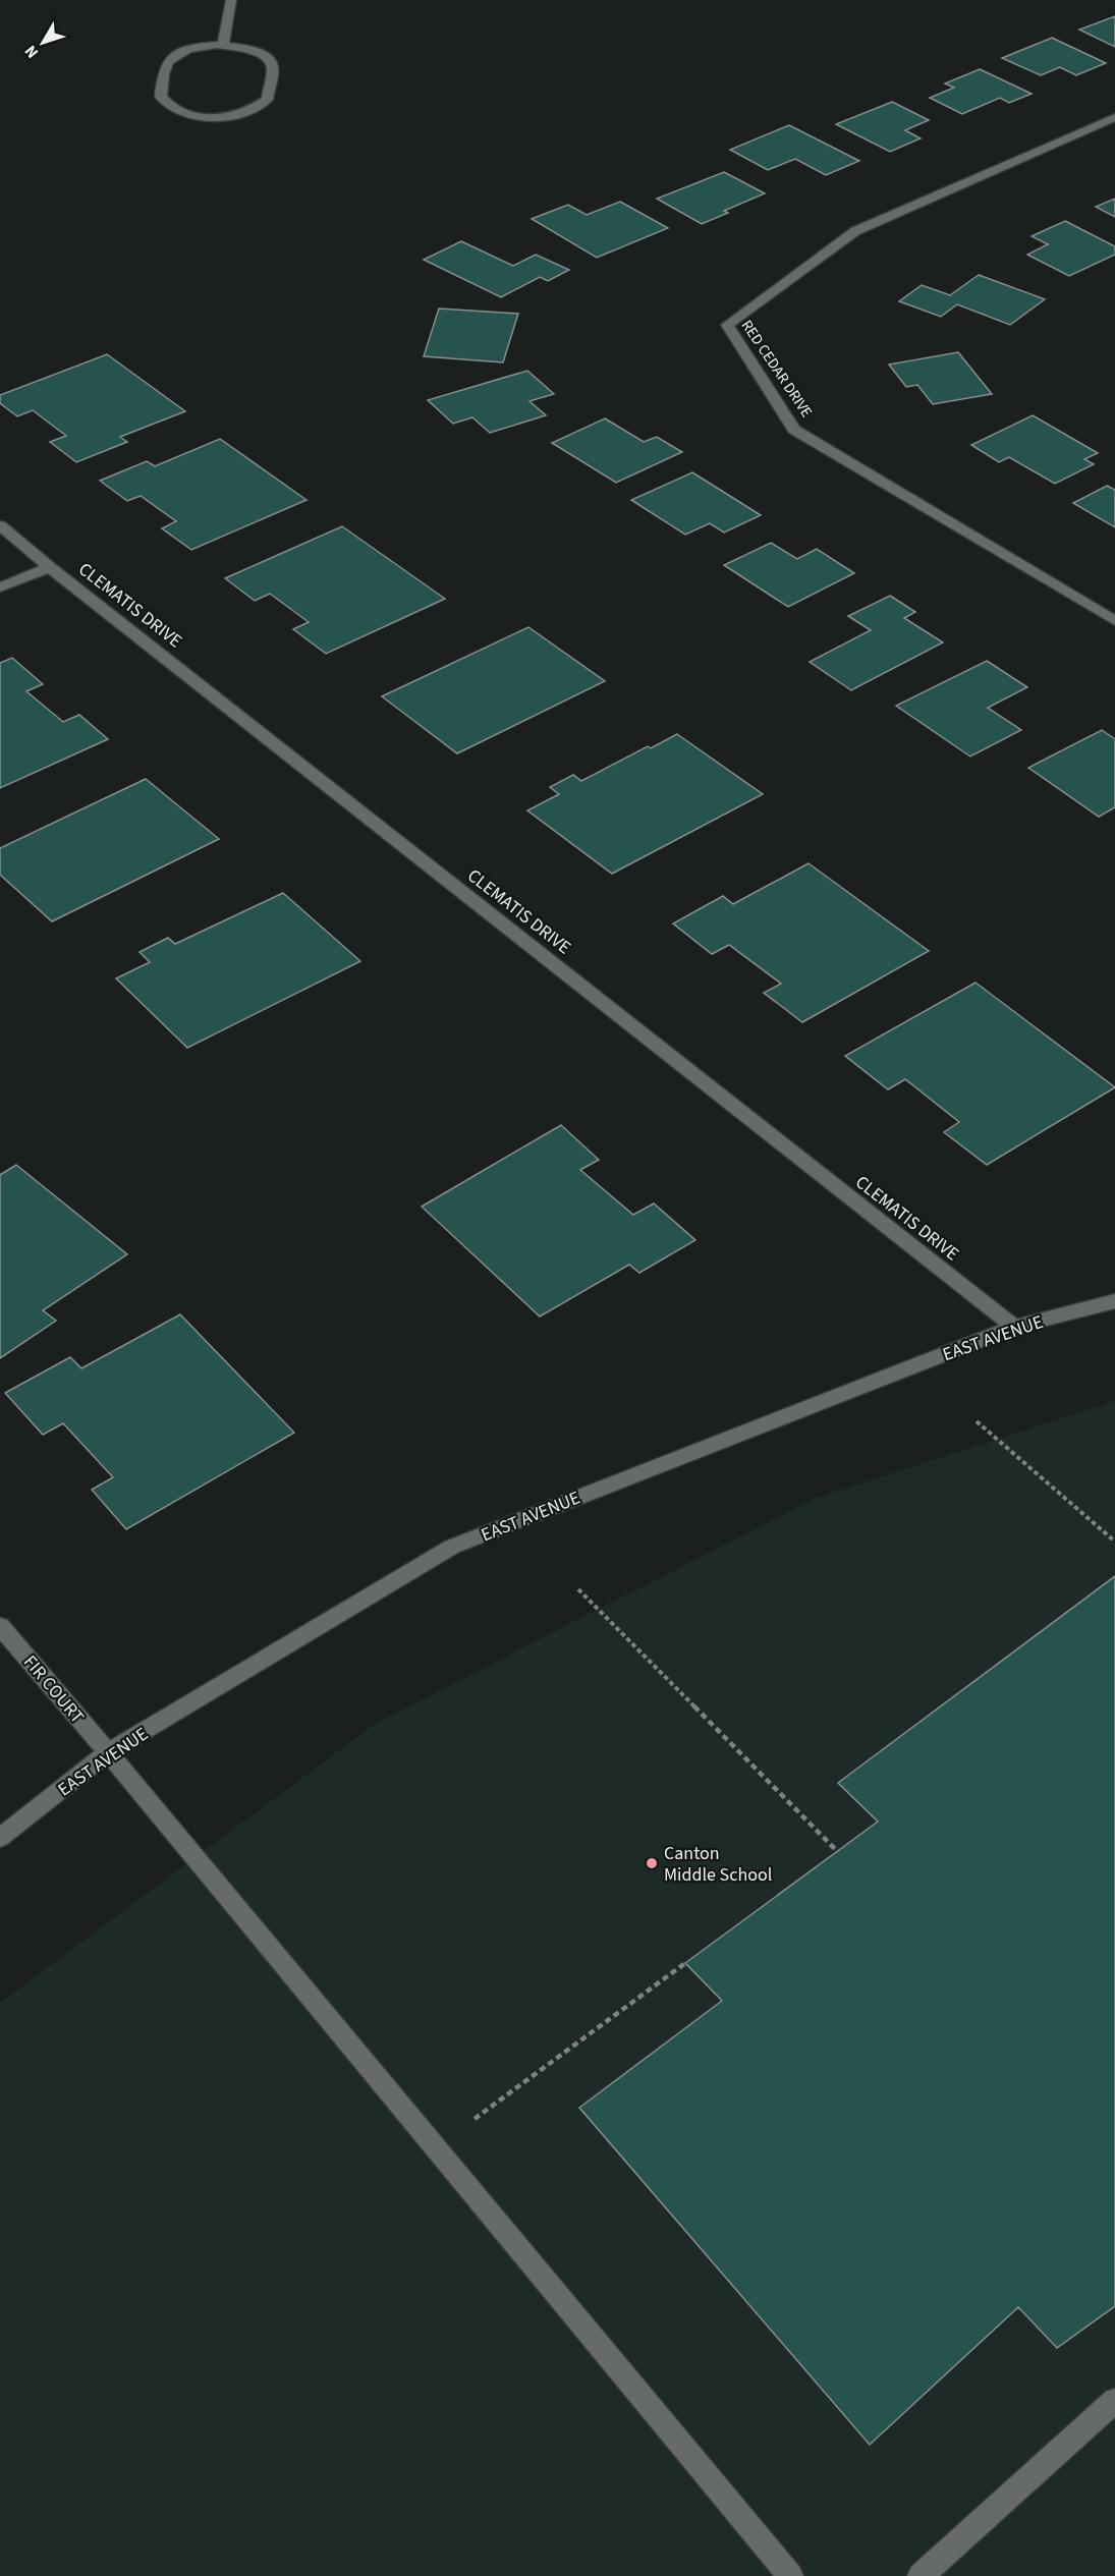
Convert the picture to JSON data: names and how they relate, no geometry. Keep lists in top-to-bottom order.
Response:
{
  "streets": {
    "street": [
      "RED CEDAR DRIVE",
      "CLEMATIS DRIVE",
      "EAST AVENUE",
      "FIR COURT"
    ]
  },
  "crossings": [
    ["CLEMATIS DRIVE", "EAST AVENUE"],
    ["EAST AVENUE", "FIR COURT"]
  ],
  "places": ["Canton Middle School"],
  "north": "bottom left"
}
